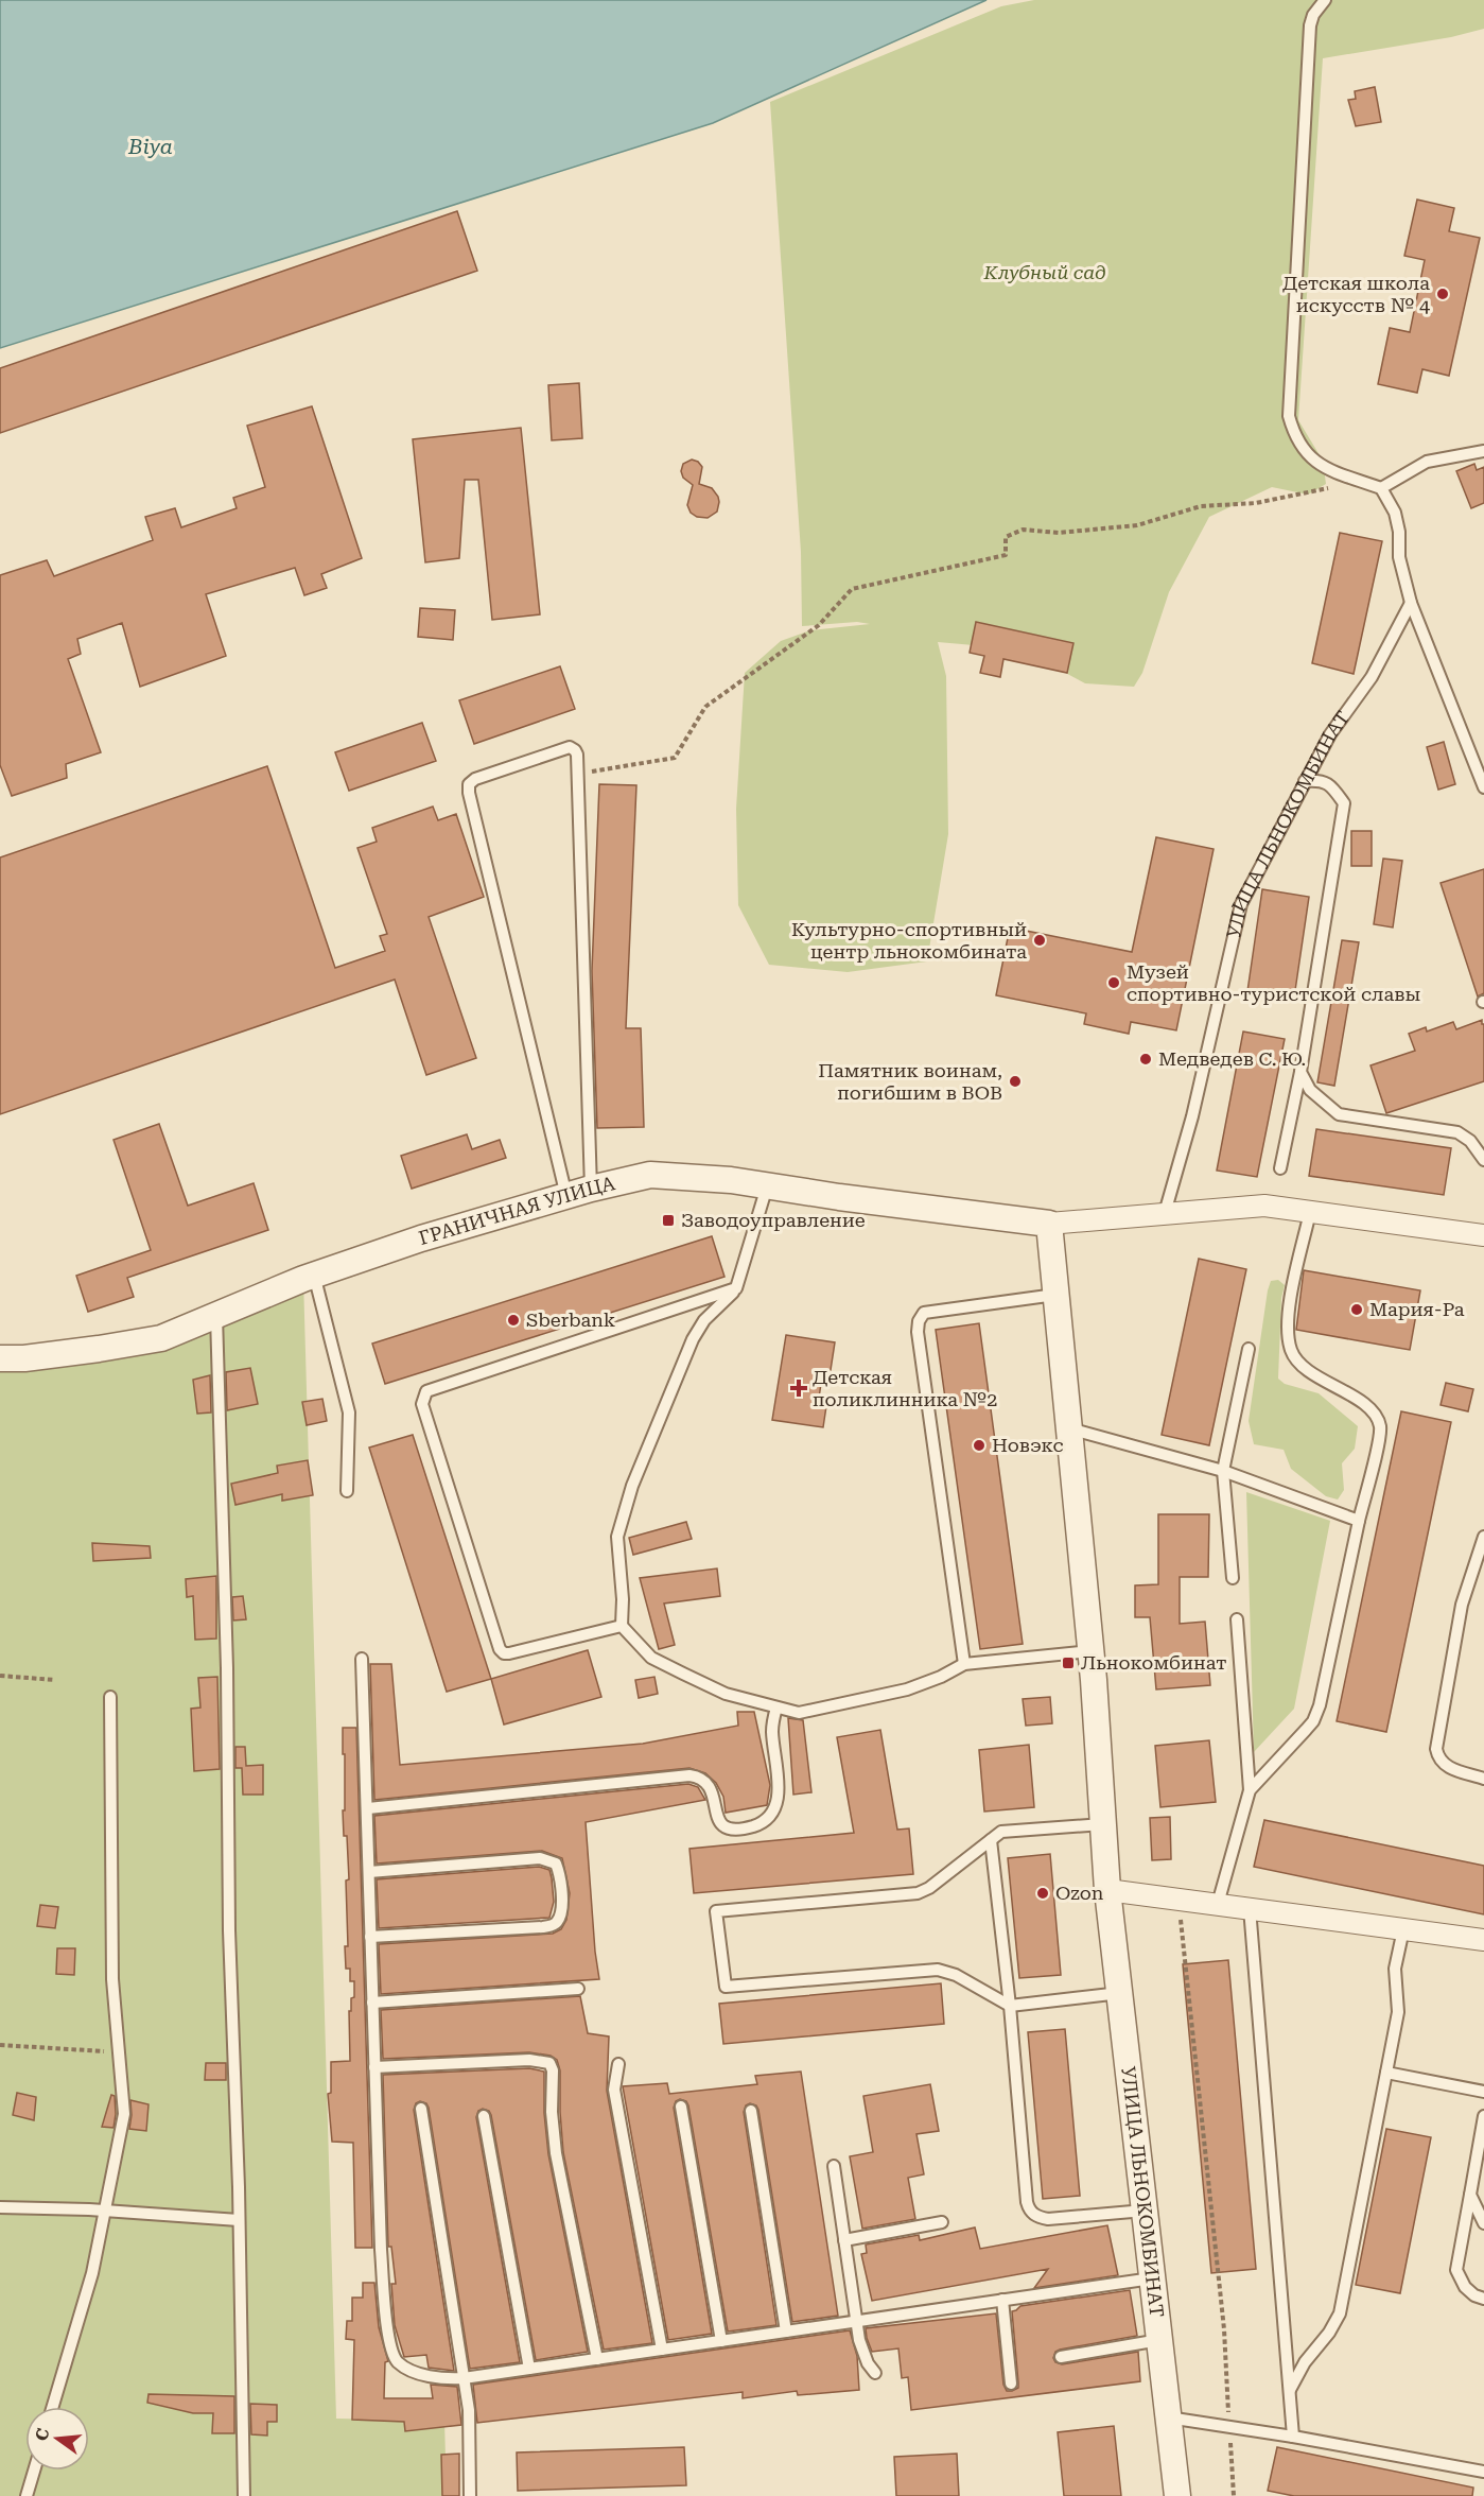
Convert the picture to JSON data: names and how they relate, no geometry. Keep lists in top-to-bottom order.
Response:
{
  "streets": {
    "street": ["УЛИЦА ЛЬНОКОМБИНАТ", "ГРАНИЧНАЯ УЛИЦА"]
  },
  "crossings": [
    ["УЛИЦА ЛЬНОКОМБИНАТ", "ГРАНИЧНАЯ УЛИЦА"]
  ],
  "water": ["Biya"],
  "parks": ["Клубный сад"],
  "places": {
    "other": [
      "Детская школа искусств № 4",
      "Культурно-спортивный центр льнокомбината",
      "Музей спортивно-туристской славы",
      "Медведев С. Ю.",
      "Памятник воинам, погибшим в ВОВ",
      "Мария-Ра",
      "Sberbank",
      "Новэкс",
      "Ozon"
    ],
    "transit": ["Заводоуправление", "Льнокомбинат"],
    "health": ["Детская поликлинника №2"]
  },
  "north": "left"
}
